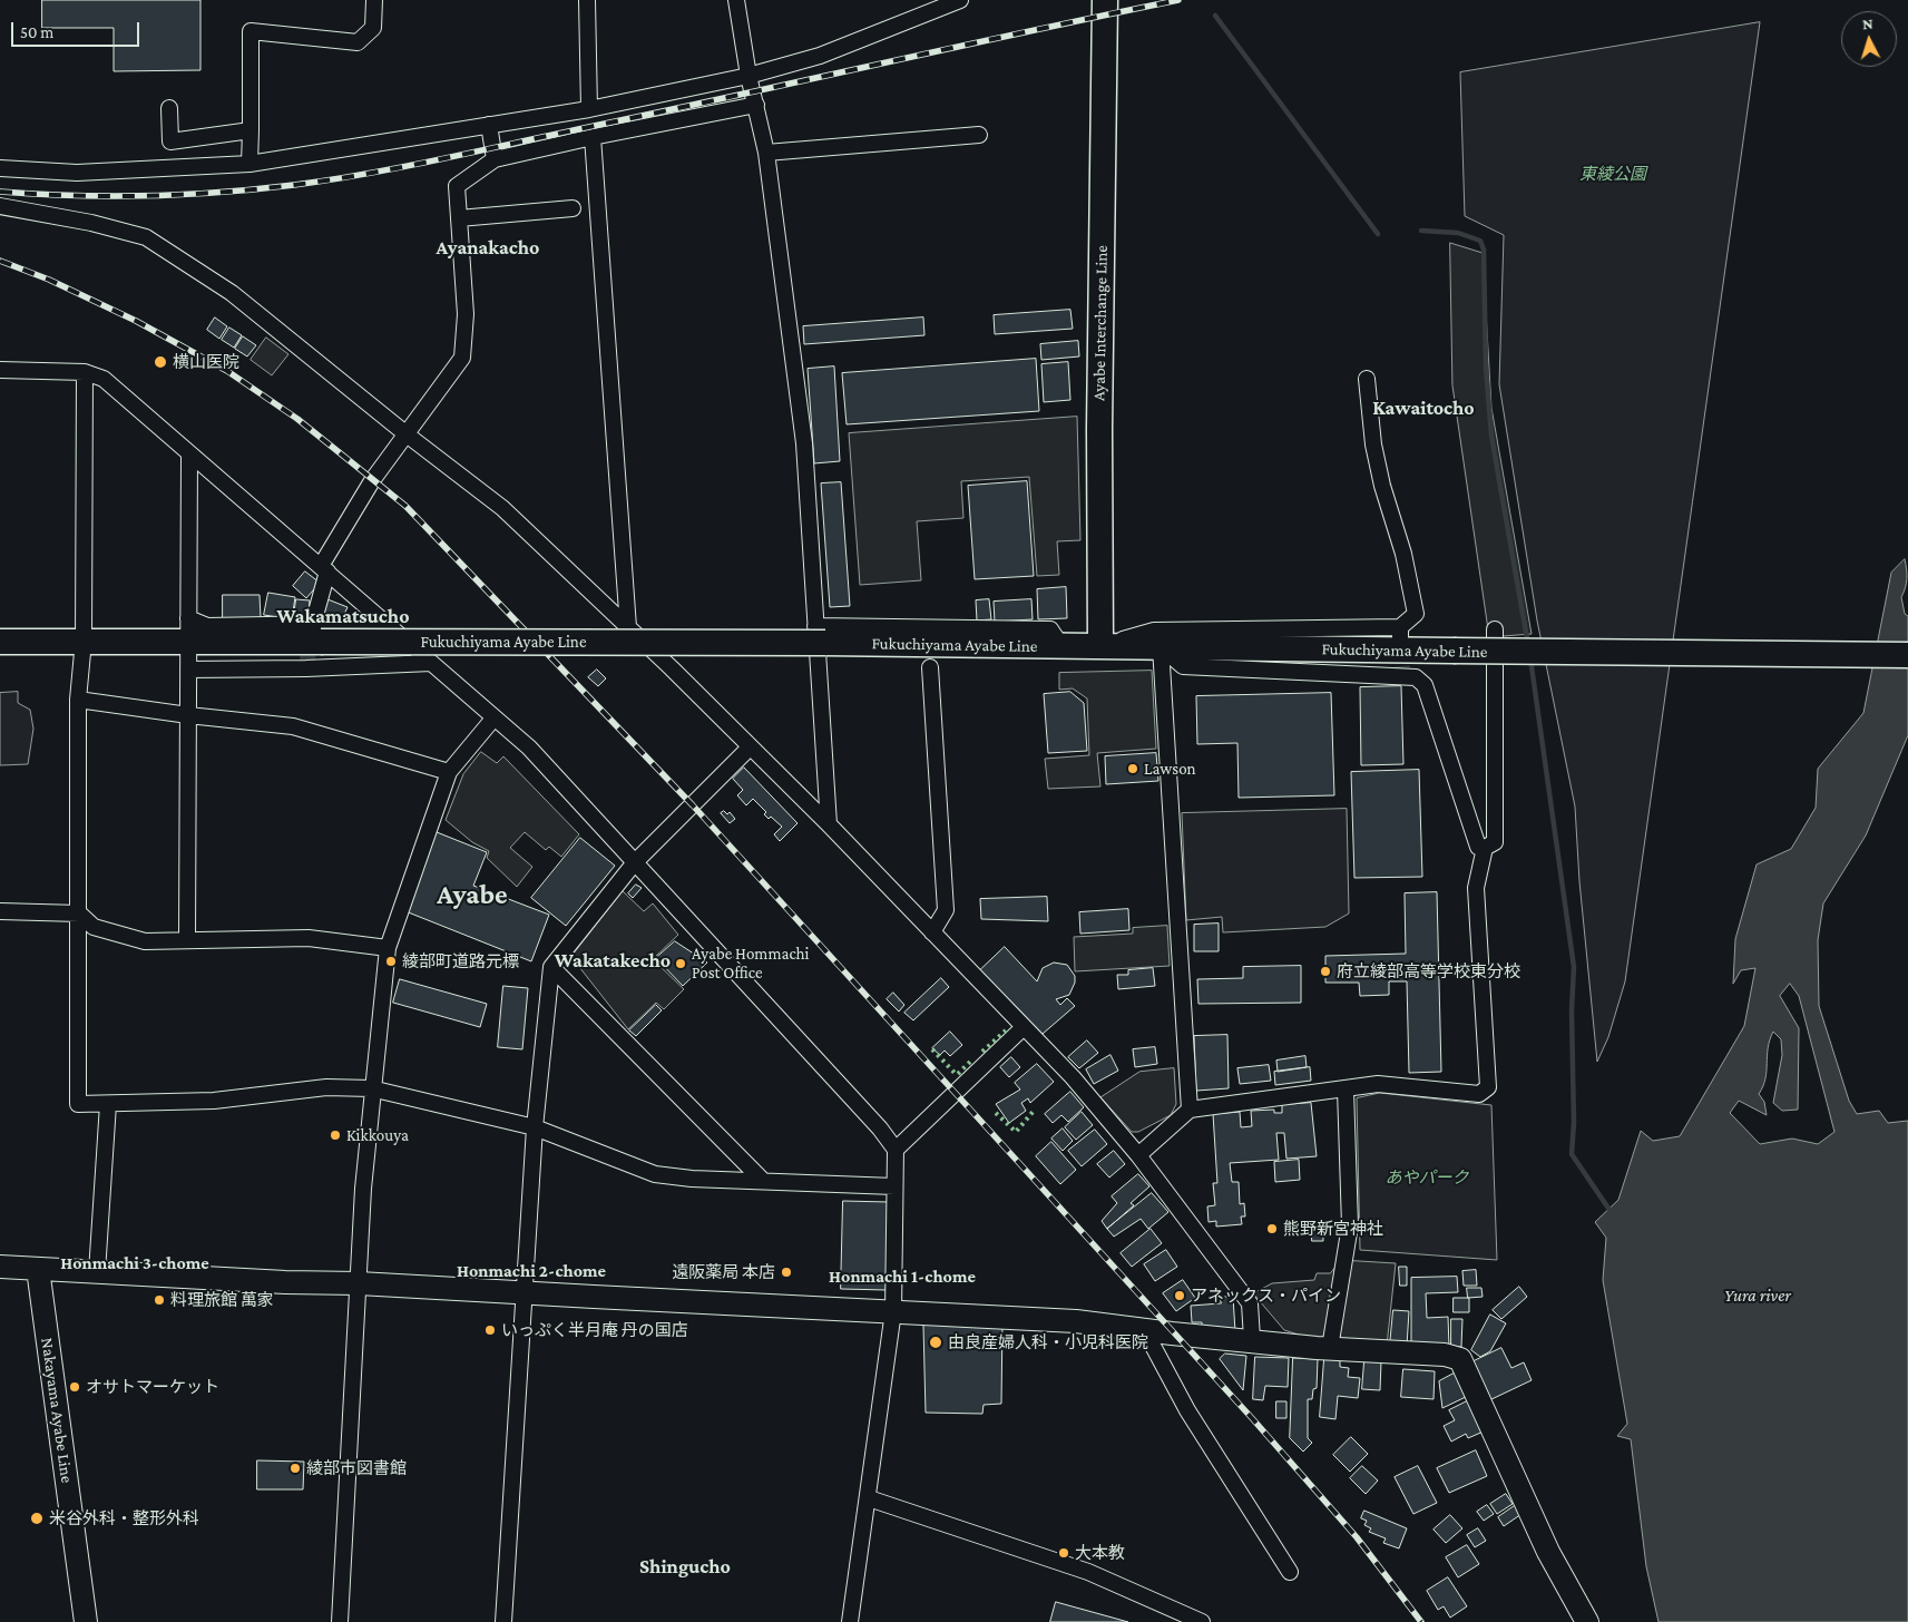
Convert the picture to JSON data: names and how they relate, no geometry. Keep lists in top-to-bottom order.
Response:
{
  "streets": {
    "main road": ["Ayabe Interchange Line", "Fukuchiyama Ayabe Line"],
    "street": ["Nakayama Ayabe Line"]
  },
  "crossings": [
    ["Ayabe Interchange Line", "Fukuchiyama Ayabe Line"]
  ],
  "districts": [
    "Ayanakacho",
    "Kawaitocho",
    "Wakamatsucho",
    "Ayabe",
    "Wakatakecho",
    "Honmachi 3-chome",
    "Honmachi 2-chome",
    "Honmachi 1-chome",
    "Shingucho"
  ],
  "water": ["Yura river"],
  "parks": ["東綾公園", "あやパーク"],
  "places": [
    "横山医院",
    "Lawson",
    "綾部町道路元標",
    "Ayabe Hommachi Post Office",
    "府立綾部高等学校東分校",
    "Kikkouya",
    "熊野新宮神社",
    "遠阪薬局 本店",
    "アネックス・パイン",
    "料理旅館 萬家",
    "いっぷく半月庵 丹の国店",
    "由良産婦人科・小児科医院",
    "オサトマーケット",
    "綾部市図書館",
    "米谷外科・整形外科",
    "大本教"
  ],
  "scale_bar": "50 m",
  "north": "top"
}
